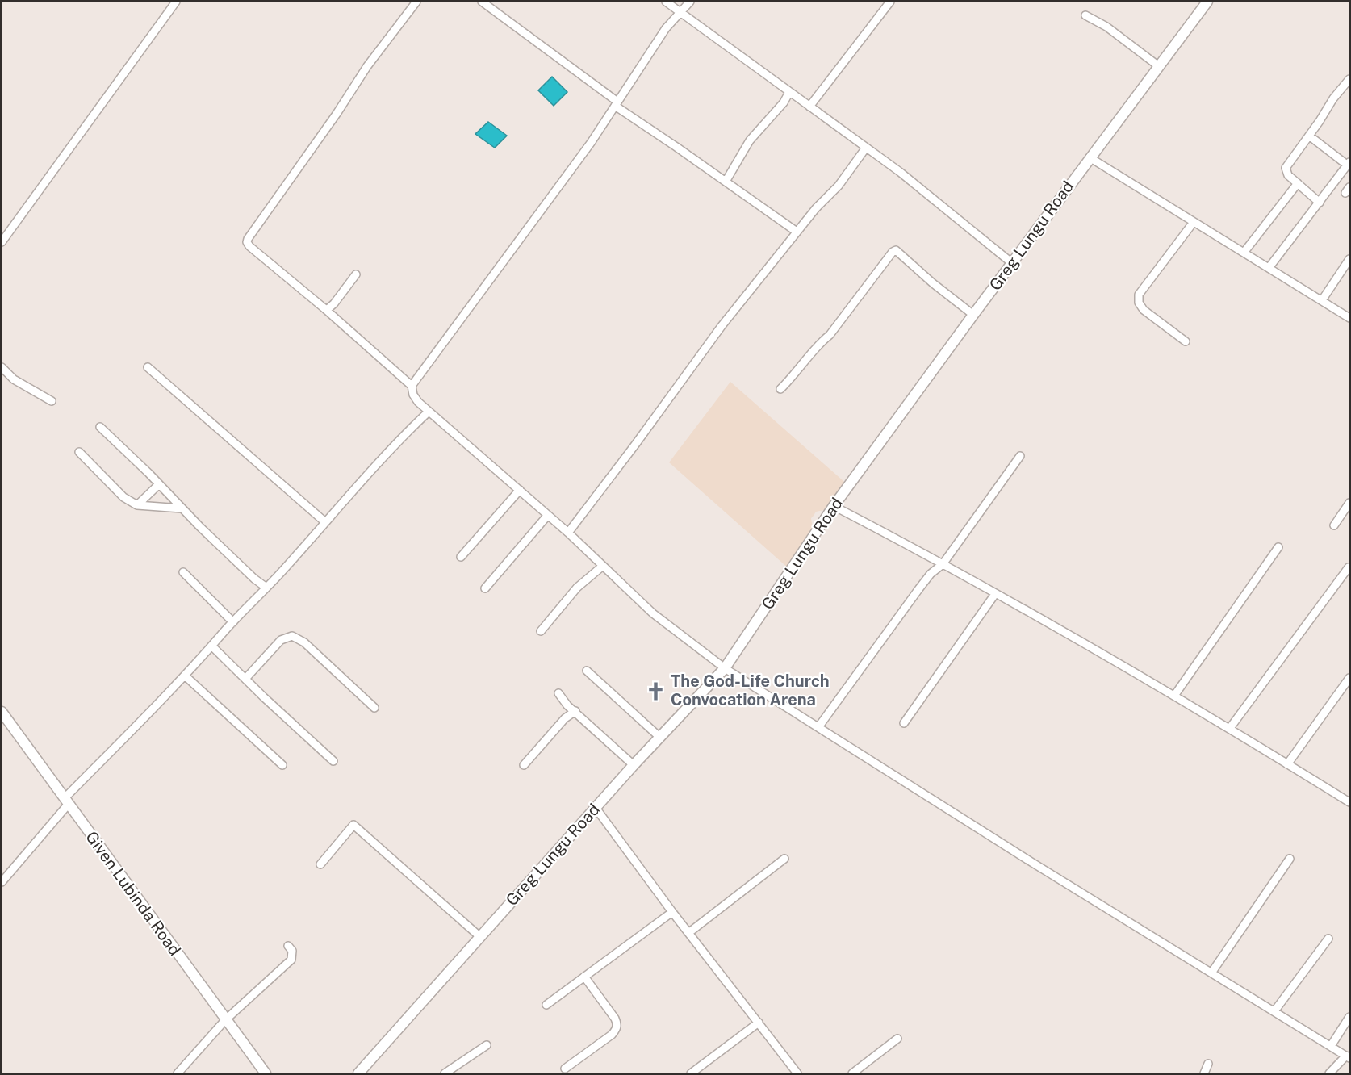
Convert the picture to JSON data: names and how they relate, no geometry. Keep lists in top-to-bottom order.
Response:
{
  "streets": {
    "street": ["Greg Lungu Road", "Given Lubinda Road"]
  },
  "places": {
    "church": ["The God-Life Church Convocation Arena"]
  }
}
